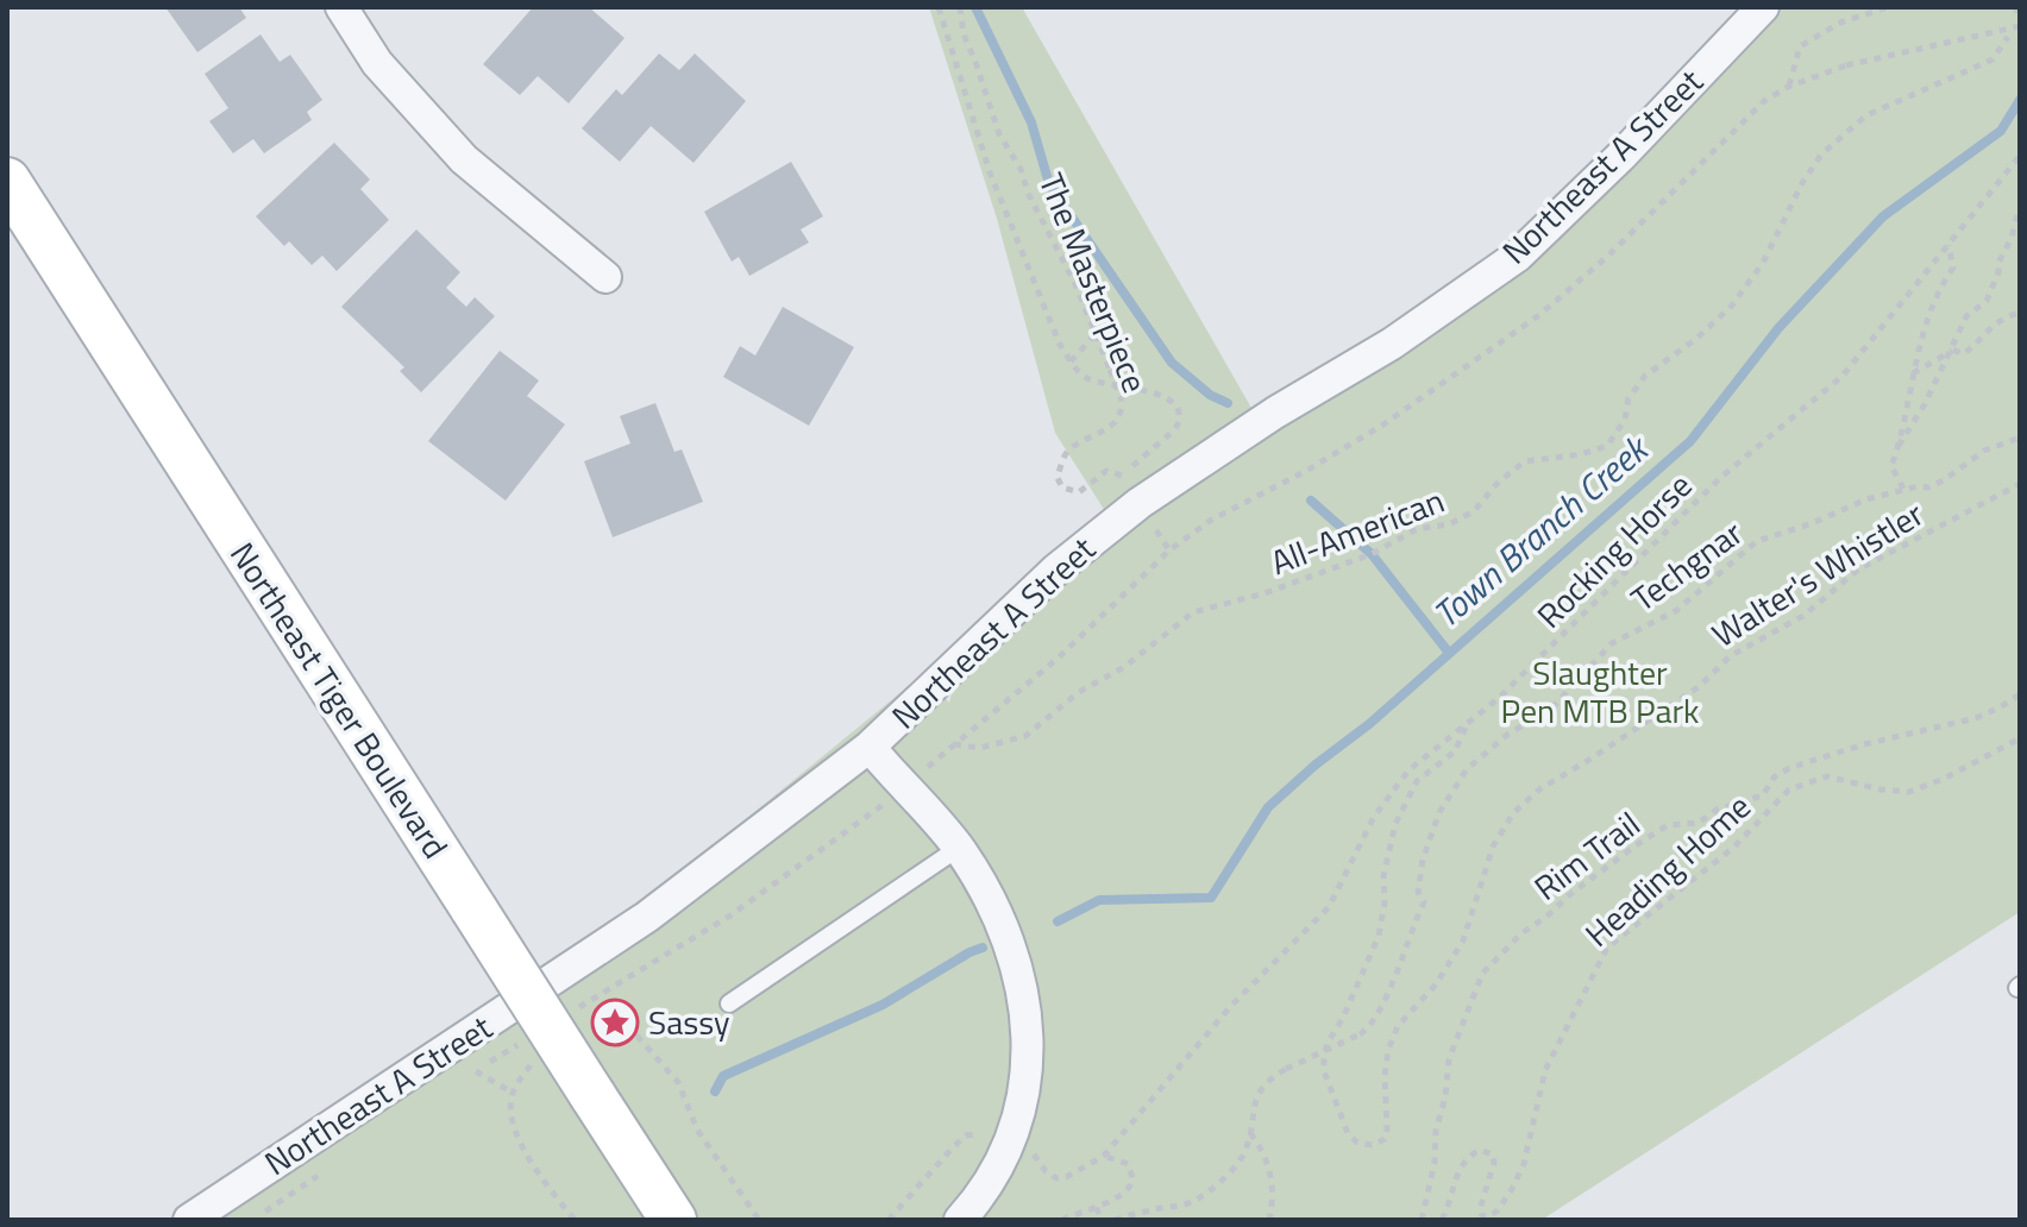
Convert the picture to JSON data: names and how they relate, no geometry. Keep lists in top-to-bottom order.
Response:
{
  "streets": {
    "street": ["Northeast A Street", "Northeast Tiger Boulevard"],
    "path": [
      "The Masterpiece",
      "All-American",
      "Rocking Horse",
      "Techgnar",
      "Walter's Whistler",
      "Rim Trail",
      "Heading Home"
    ]
  },
  "crossings": [
    ["Rocking Horse", "Walter's Whistler"]
  ],
  "water": ["Town Branch Creek"],
  "parks": ["Slaughter Pen MTB Park"],
  "places": {
    "place": ["Sassy"]
  }
}
